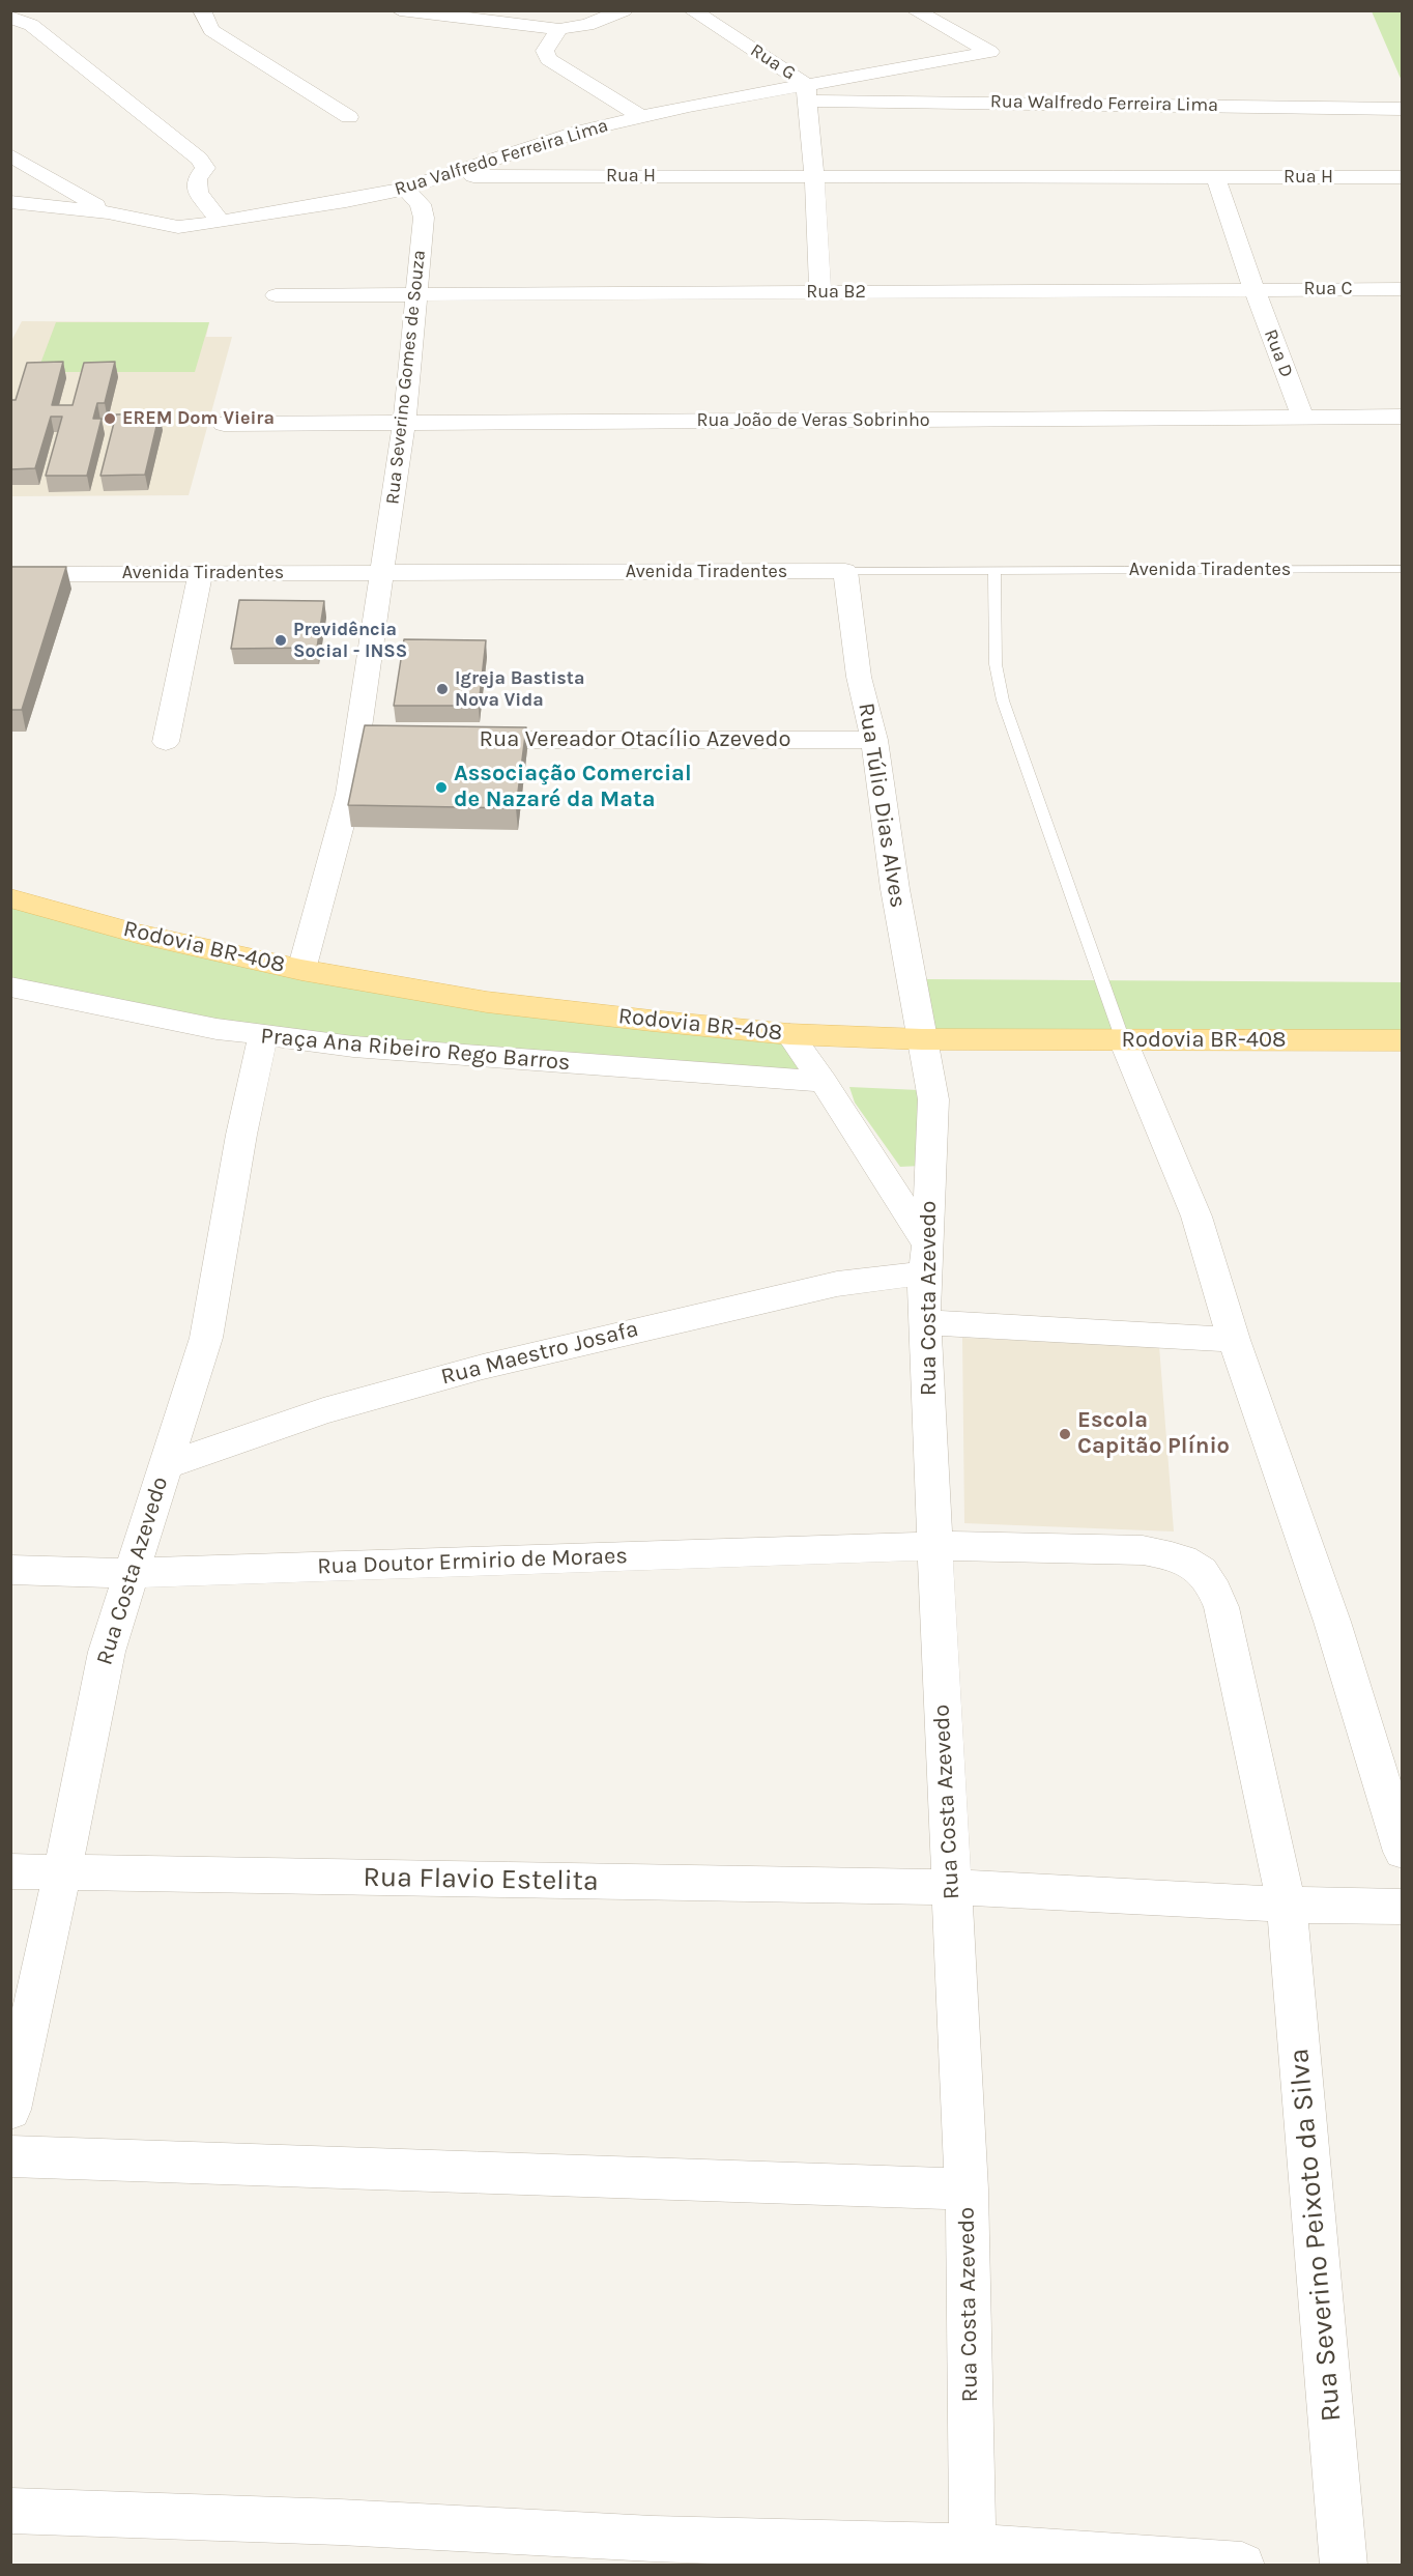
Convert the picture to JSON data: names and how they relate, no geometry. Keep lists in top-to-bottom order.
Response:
{
  "streets": {
    "main road": ["Rodovia BR-408"],
    "street": [
      "Rua G",
      "Rua Walfredo Ferreira Lima",
      "Rua Valfredo Ferreira Lima",
      "Rua H",
      "Rua C",
      "Rua B2",
      "Rua D",
      "Rua Severino Gomes de Souza",
      "Rua João de Veras Sobrinho",
      "Avenida Tiradentes",
      "Rua Vereador Otacílio Azevedo",
      "Rua Túlio Dias Alves",
      "Praça Ana Ribeiro Rego Barros",
      "Rua Costa Azevedo",
      "Rua Maestro Josafa",
      "Rua Doutor Ermirio de Moraes",
      "Rua Flavio Estelita",
      "Rua Severino Peixoto da Silva"
    ]
  },
  "crossings": [
    ["Rua G", "Rua Walfredo Ferreira Lima"],
    ["Rua G", "Rua Valfredo Ferreira Lima"],
    ["Rua G", "Rua H"],
    ["Rua G", "Rua B2"],
    ["Rua Walfredo Ferreira Lima", "Rua Valfredo Ferreira Lima"],
    ["Rua Valfredo Ferreira Lima", "Rua H"],
    ["Rua Valfredo Ferreira Lima", "Rua Severino Gomes de Souza"],
    ["Rua H", "Rua D"],
    ["Rua C", "Rua B2"],
    ["Rua C", "Rua D"],
    ["Rua B2", "Rua D"],
    ["Rua B2", "Rua Severino Gomes de Souza"],
    ["Rua D", "Rua João de Veras Sobrinho"],
    ["Rua Severino Gomes de Souza", "Rua João de Veras Sobrinho"],
    ["Rua Severino Gomes de Souza", "Avenida Tiradentes"],
    ["Rua Severino Gomes de Souza", "Rodovia BR-408"],
    ["Avenida Tiradentes", "Rua Túlio Dias Alves"],
    ["Rua Vereador Otacílio Azevedo", "Rua Túlio Dias Alves"],
    ["Rua Túlio Dias Alves", "Rodovia BR-408"],
    ["Rua Túlio Dias Alves", "Rua Costa Azevedo"],
    ["Rodovia BR-408", "Rua Costa Azevedo"],
    ["Praça Ana Ribeiro Rego Barros", "Rua Costa Azevedo"],
    ["Rua Costa Azevedo", "Rua Maestro Josafa"],
    ["Rua Costa Azevedo", "Rua Doutor Ermirio de Moraes"],
    ["Rua Costa Azevedo", "Rua Flavio Estelita"],
    ["Rua Doutor Ermirio de Moraes", "Rua Flavio Estelita"],
    ["Rua Doutor Ermirio de Moraes", "Rua Severino Peixoto da Silva"],
    ["Rua Flavio Estelita", "Rua Severino Peixoto da Silva"]
  ],
  "places": [
    "EREM Dom Vieira",
    "Previdência Social - INSS",
    "Igreja Bastista Nova Vida",
    "Associação Comercial de Nazaré da Mata",
    "Escola Capitão Plínio"
  ]
}
